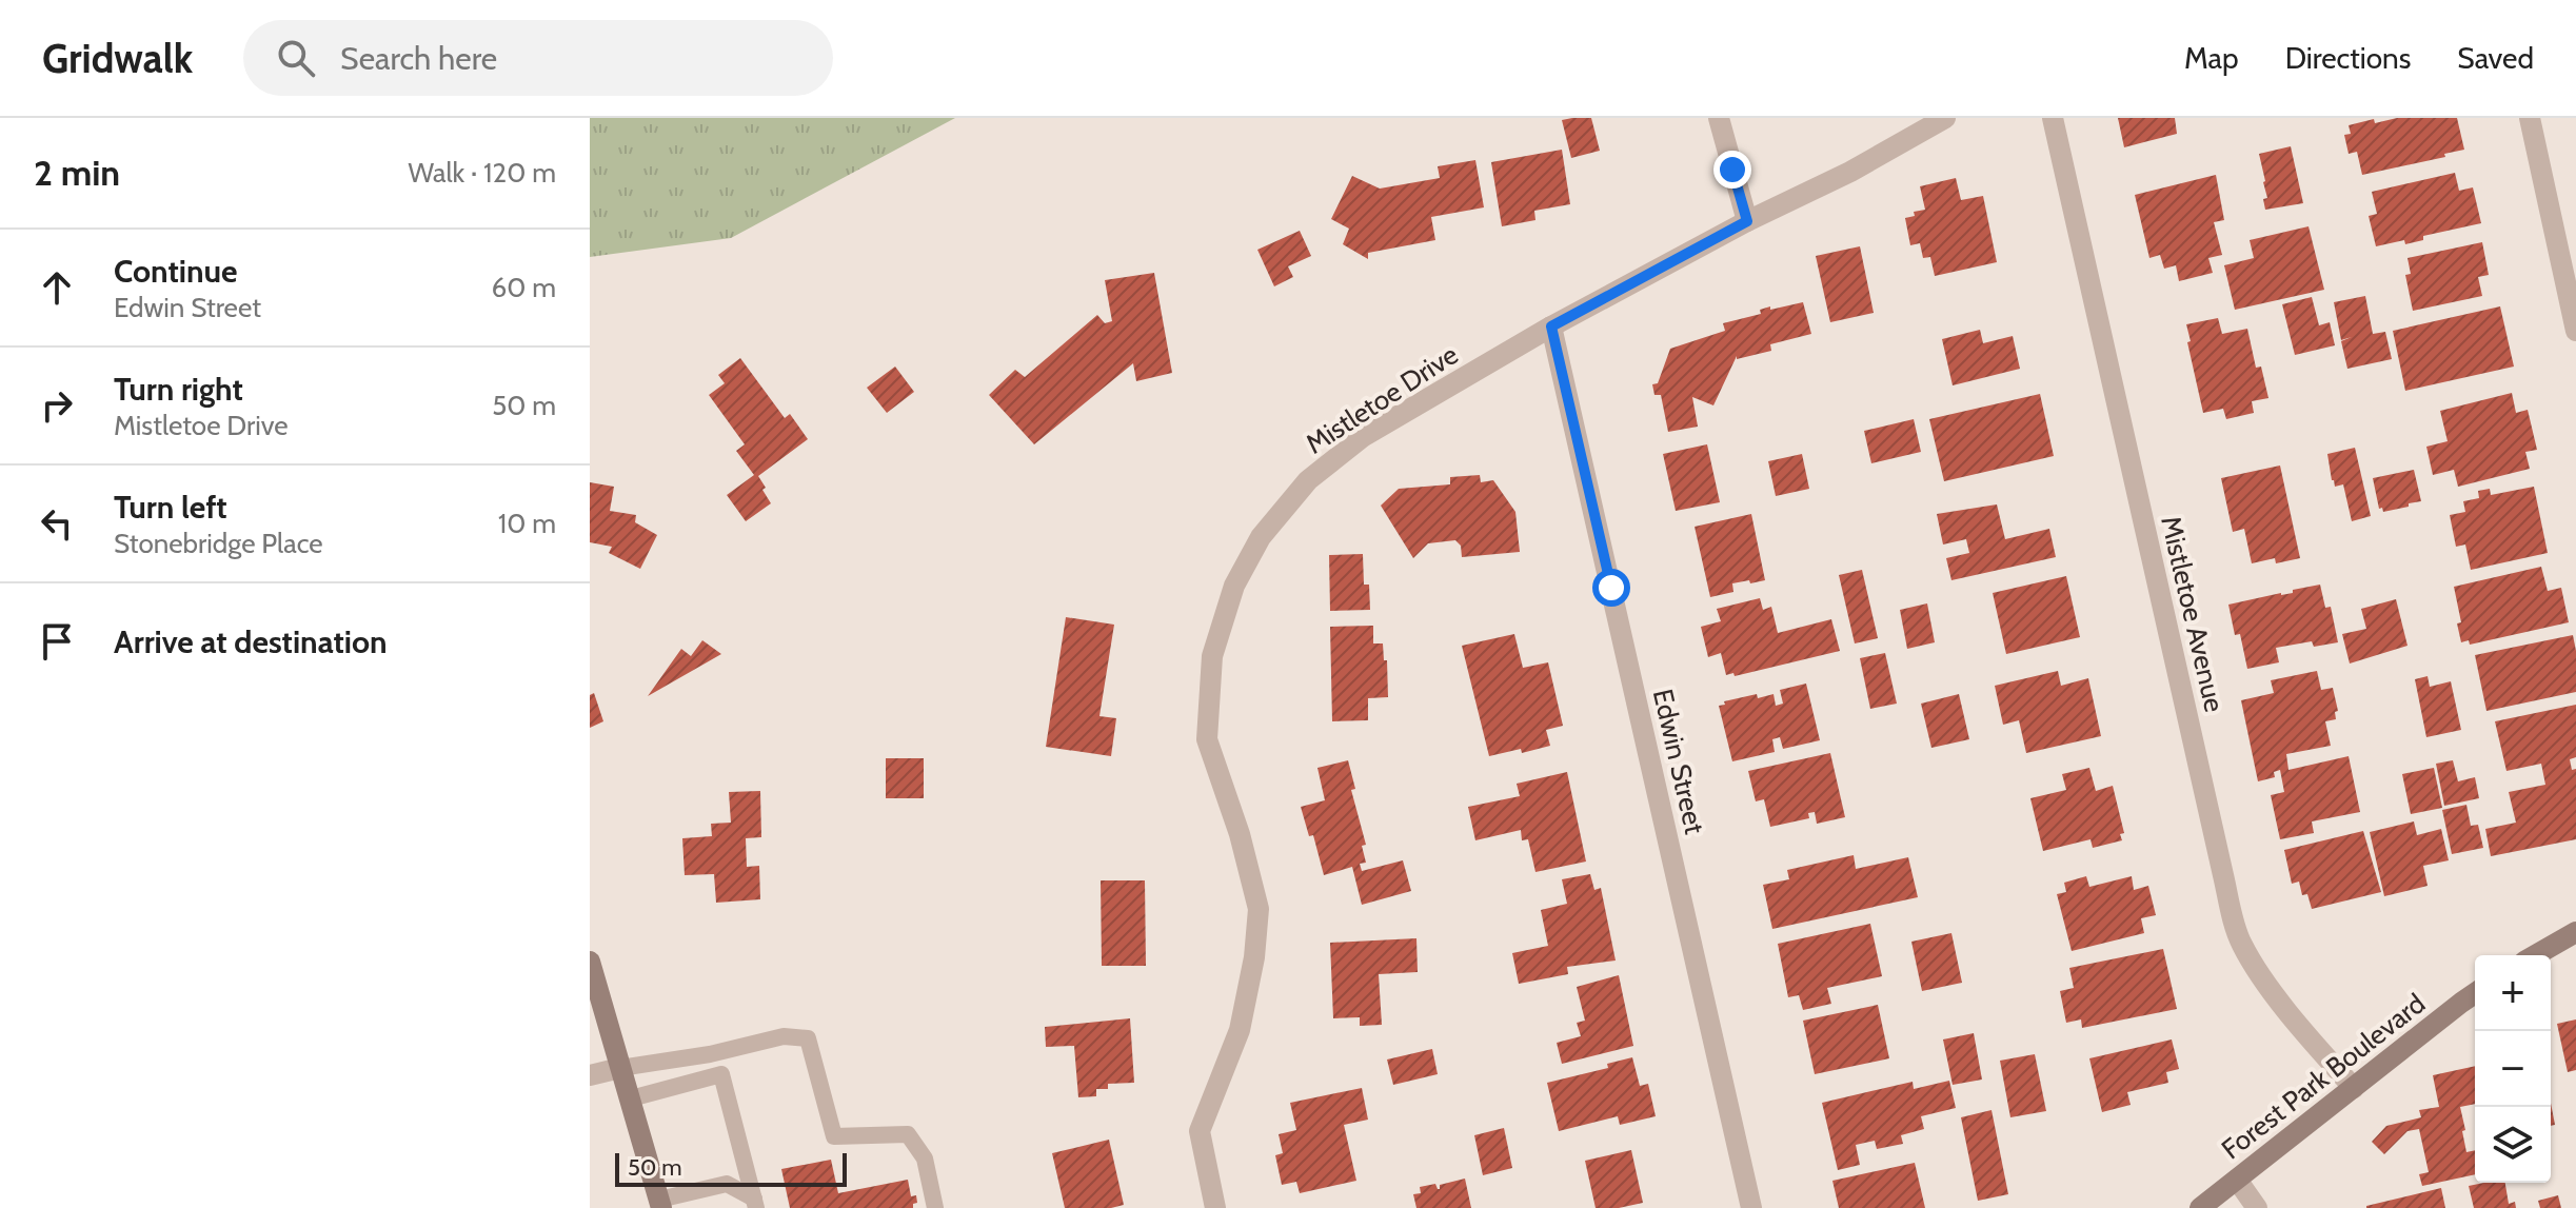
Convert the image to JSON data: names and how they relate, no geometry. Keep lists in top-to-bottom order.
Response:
{
  "streets": {
    "main road": ["Forest Park Boulevard"],
    "street": ["Mistletoe Drive", "Mistletoe Avenue", "Edwin Street"]
  },
  "crossings": [
    ["Mistletoe Drive", "Edwin Street"],
    ["Mistletoe Avenue", "Forest Park Boulevard"]
  ],
  "scale_bar": "50 m",
  "page": {
    "header": "Gridwalk",
    "search": "Search here",
    "nav": ["Map", "Directions", "Saved"],
    "heading": ["2 min", "Walk · 120 m"],
    "list": [
      ["Continue", "Edwin Street", "60 m"],
      ["Turn right", "Mistletoe Drive", "50 m"],
      ["Turn left", "Stonebridge Place", "10 m"],
      "Arrive at destination"
    ],
    "map_buttons": ["+", "−"],
    "scale": "50 m"
  }
}
